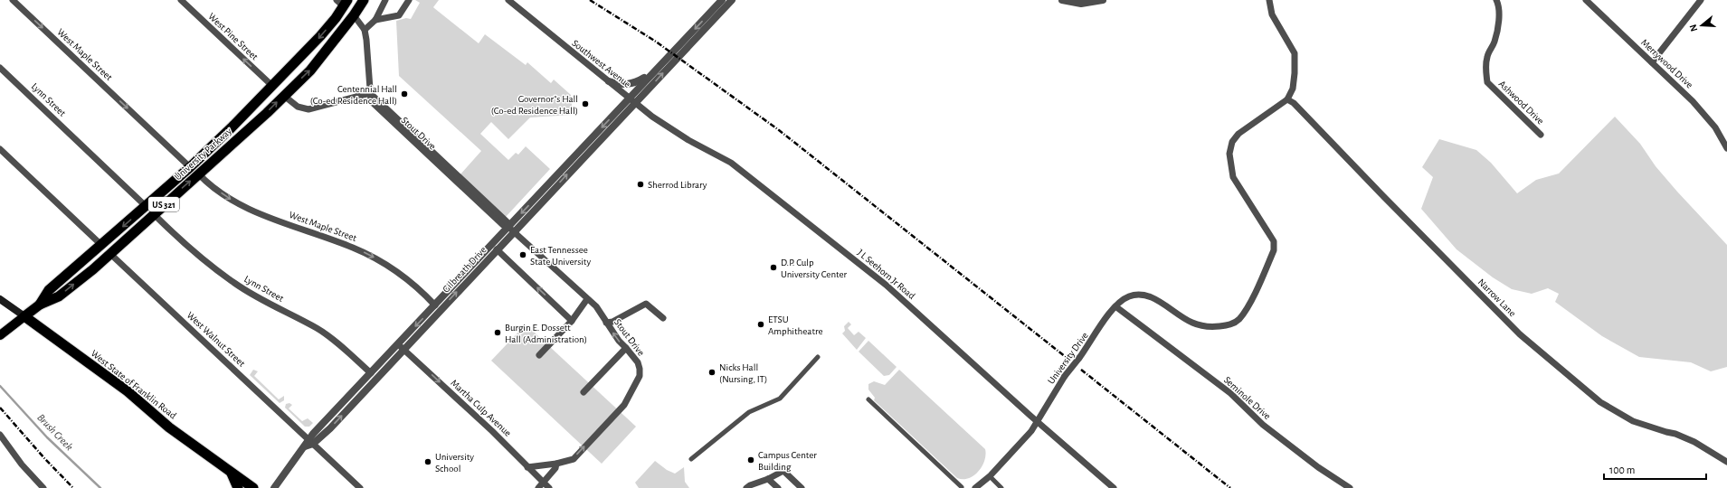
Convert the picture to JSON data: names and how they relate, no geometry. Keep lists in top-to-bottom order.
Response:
{
  "streets": {
    "highway": ["University Parkway", "US 321", "West State of Franklin Road"],
    "street": [
      "West Pine Street",
      "West Maple Street",
      "Southwest Avenue",
      "Merrywood Drive",
      "Lynn Street",
      "Ashwood Drive",
      "Stout Drive",
      "Gilbreath Drive",
      "J L Seehorn Jr Road",
      "Narrow Lane",
      "West Walnut Street",
      "University Drive",
      "Seminole Drive",
      "Martha Culp Avenue"
    ]
  },
  "crossings": [
    ["West Pine Street", "University Parkway"],
    ["West Maple Street", "University Parkway"],
    ["West Maple Street", "Gilbreath Drive"],
    ["Southwest Avenue", "Gilbreath Drive"],
    ["Southwest Avenue", "J L Seehorn Jr Road"],
    ["Lynn Street", "University Parkway"],
    ["Lynn Street", "Gilbreath Drive"],
    ["Stout Drive", "Gilbreath Drive"],
    ["Stout Drive", "Martha Culp Avenue"],
    ["University Parkway", "West Walnut Street"],
    ["University Parkway", "West State of Franklin Road"],
    ["Gilbreath Drive", "J L Seehorn Jr Road"],
    ["Gilbreath Drive", "West Walnut Street"],
    ["Gilbreath Drive", "Martha Culp Avenue"],
    ["J L Seehorn Jr Road", "University Drive"],
    ["University Drive", "Seminole Drive"]
  ],
  "one_way": ["West Pine Street", "West Maple Street", "Martha Culp Avenue"],
  "water": ["Brush Creek"],
  "places": [
    "Centennial Hall (Co-ed Residence Hall)",
    "Governor\"s Hall (Co-ed Residence Hall)",
    "Sherrod Library",
    "East Tennessee State University",
    "D.P. Culp University Center",
    "ETSU Amphitheatre",
    "Burgin E. Dossett Hall (Administration)",
    "Nicks Hall (Nursing, IT)",
    "Campus Center Building",
    "University School"
  ],
  "scale_bar": "100 m",
  "north": "left"
}
